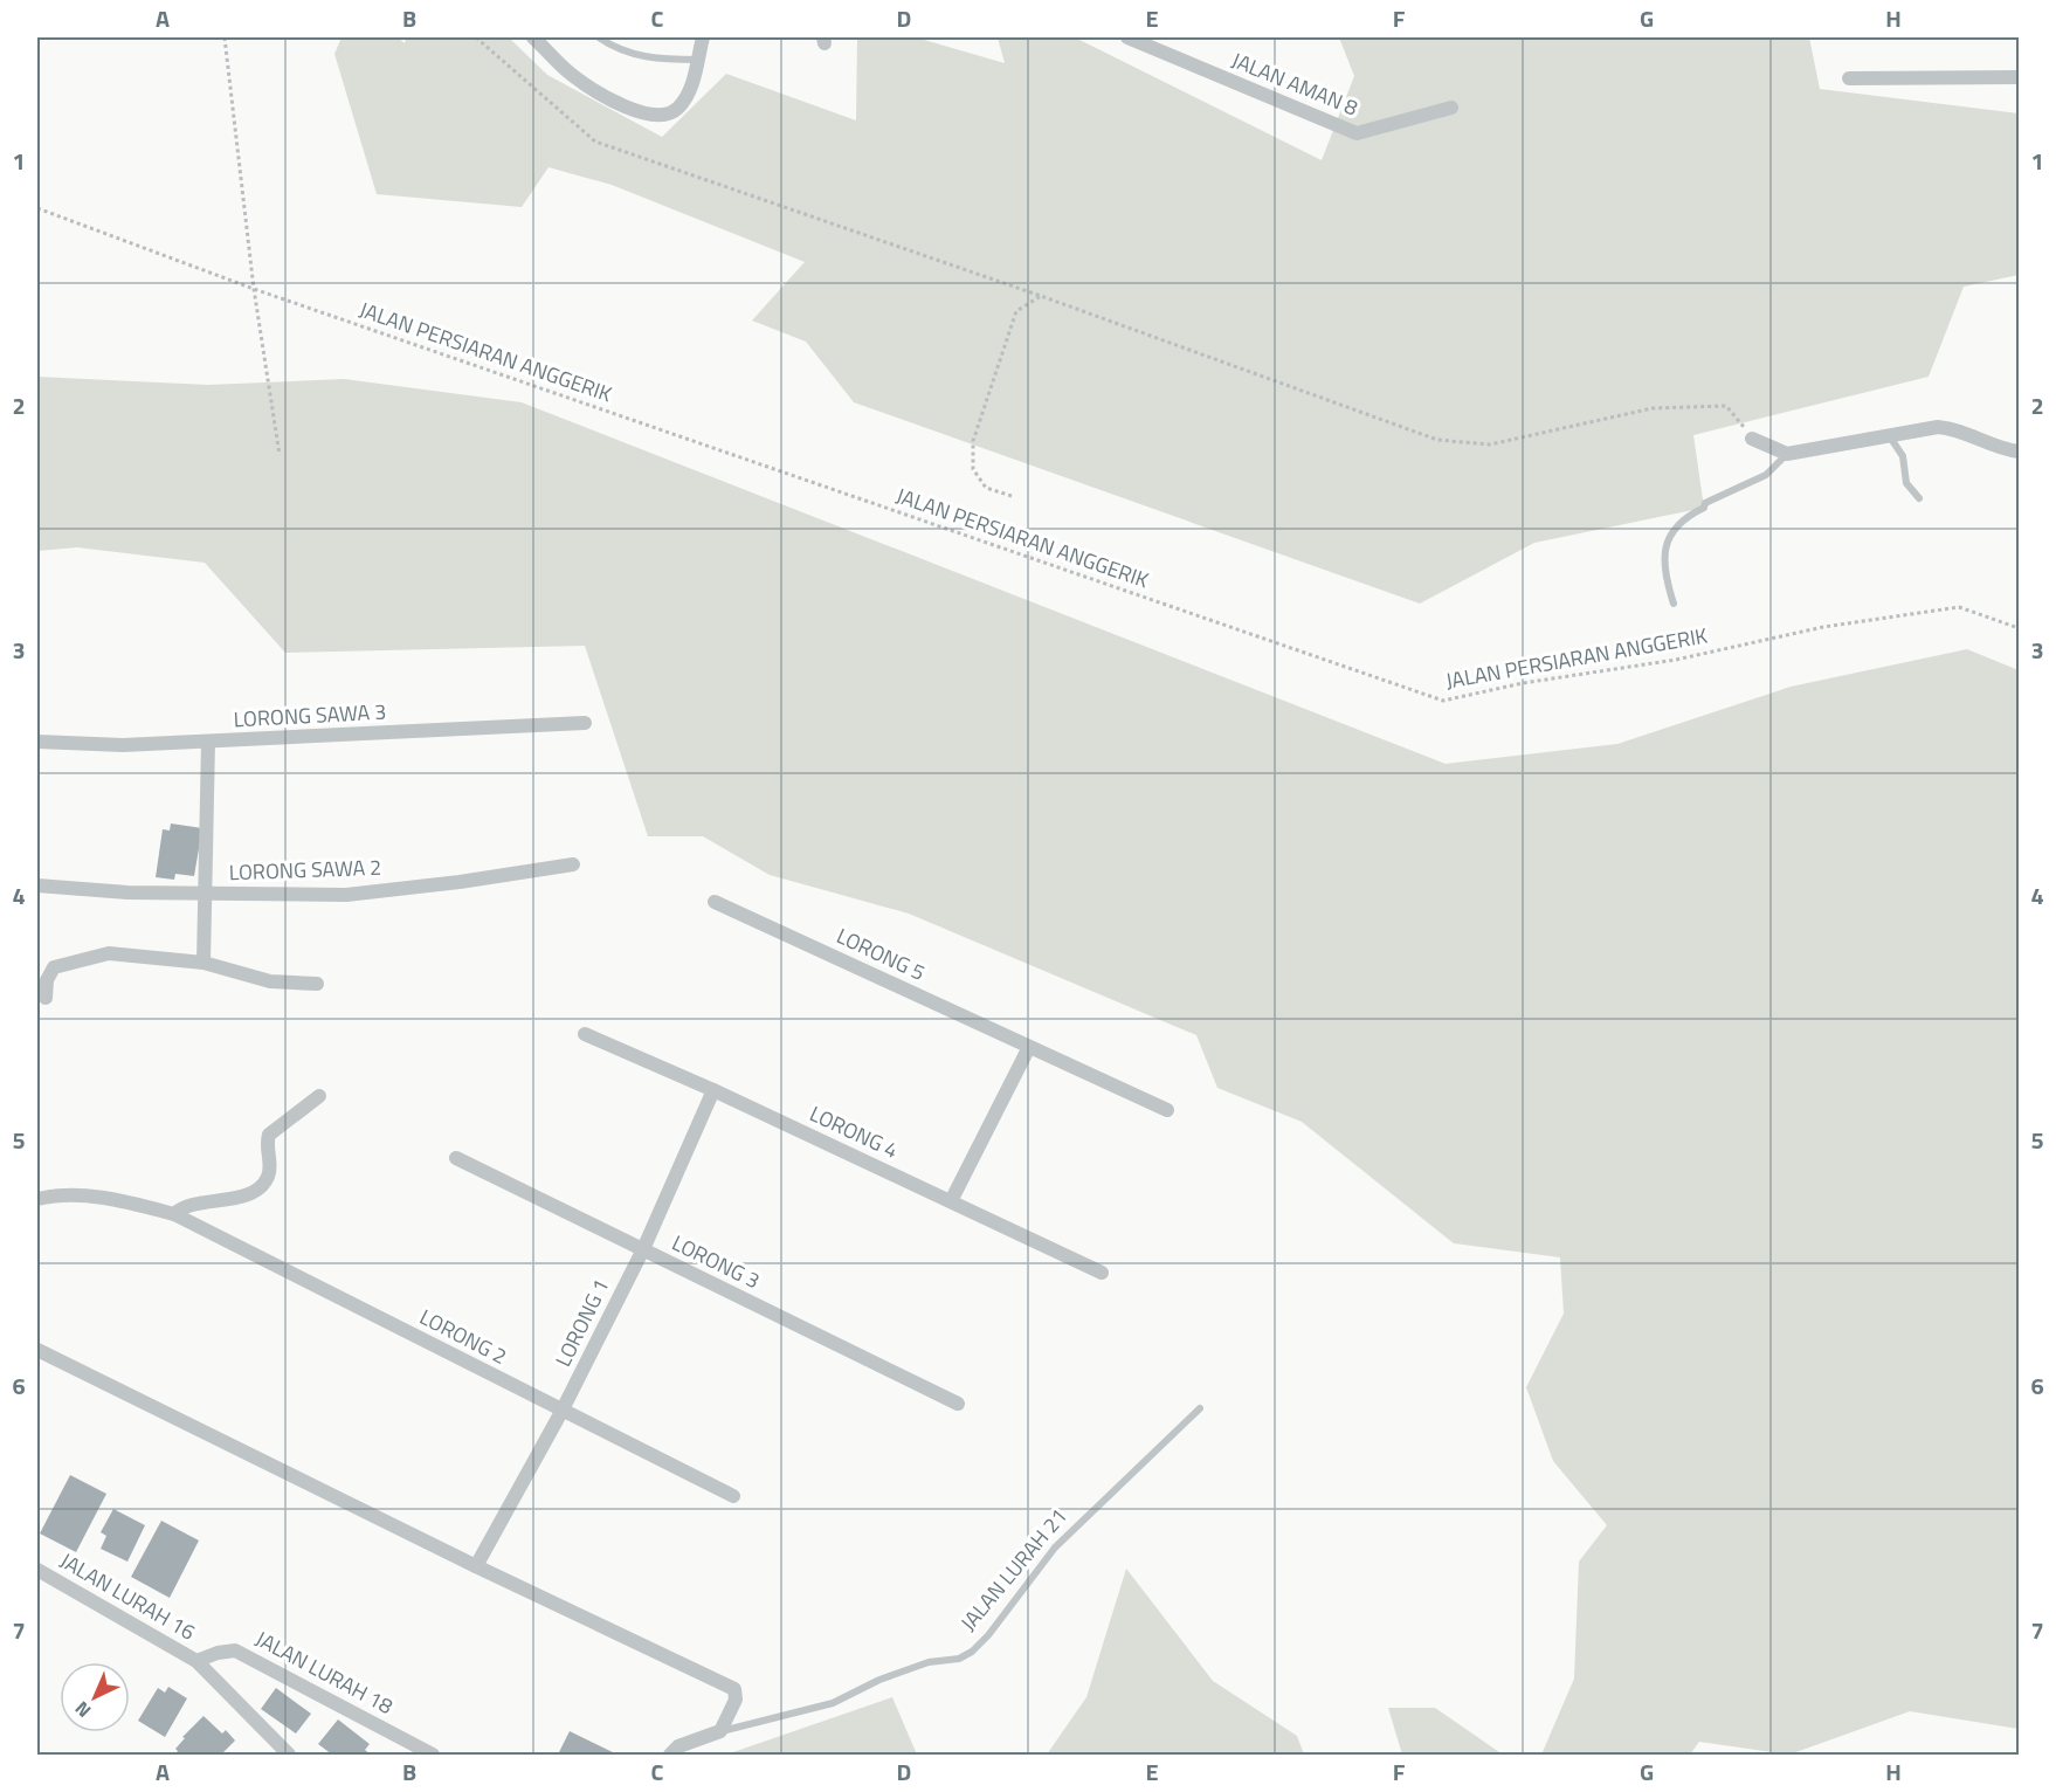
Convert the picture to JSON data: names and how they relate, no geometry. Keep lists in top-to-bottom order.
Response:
{
  "streets": {
    "street": [
      "JALAN AMAN 8",
      "LORONG SAWA 3",
      "LORONG SAWA 2",
      "LORONG 5",
      "LORONG 4",
      "LORONG 3",
      "LORONG 1",
      "LORONG 2",
      "JALAN LURAH 21",
      "JALAN LURAH 16",
      "JALAN LURAH 18"
    ],
    "path": ["JALAN PERSIARAN ANGGERIK"]
  },
  "crossings": [
    ["LORONG 4", "LORONG 1"],
    ["LORONG 3", "LORONG 1"],
    ["LORONG 1", "LORONG 2"],
    ["JALAN LURAH 16", "JALAN LURAH 18"]
  ],
  "north": "bottom left",
  "grid": {
    "columns": [
      "A",
      "B",
      "C",
      "D",
      "E",
      "F",
      "G",
      "H"
    ],
    "rows": [
      "1",
      "2",
      "3",
      "4",
      "5",
      "6",
      "7"
    ]
  }
}
